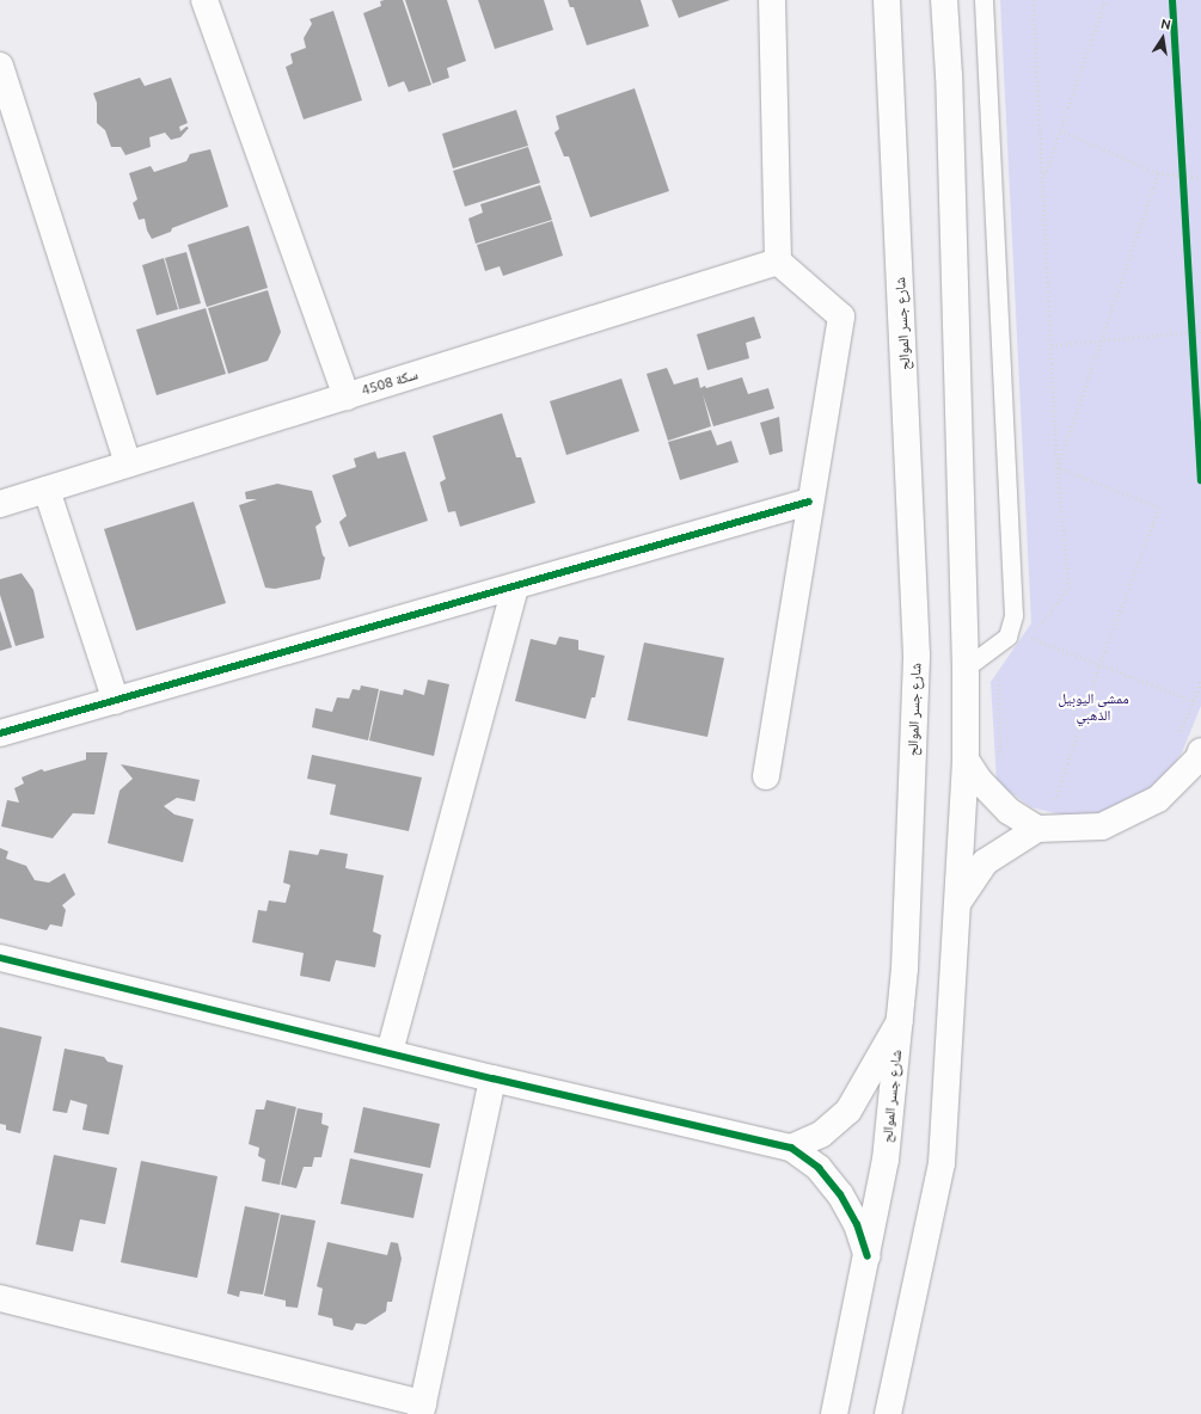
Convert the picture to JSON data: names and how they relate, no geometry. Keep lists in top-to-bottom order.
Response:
{
  "streets": {
    "street": ["شارع جسر الموالح", "سكة 4508"]
  },
  "parks": ["ممشى اليوبيل الذهبي"],
  "north": "top"
}
